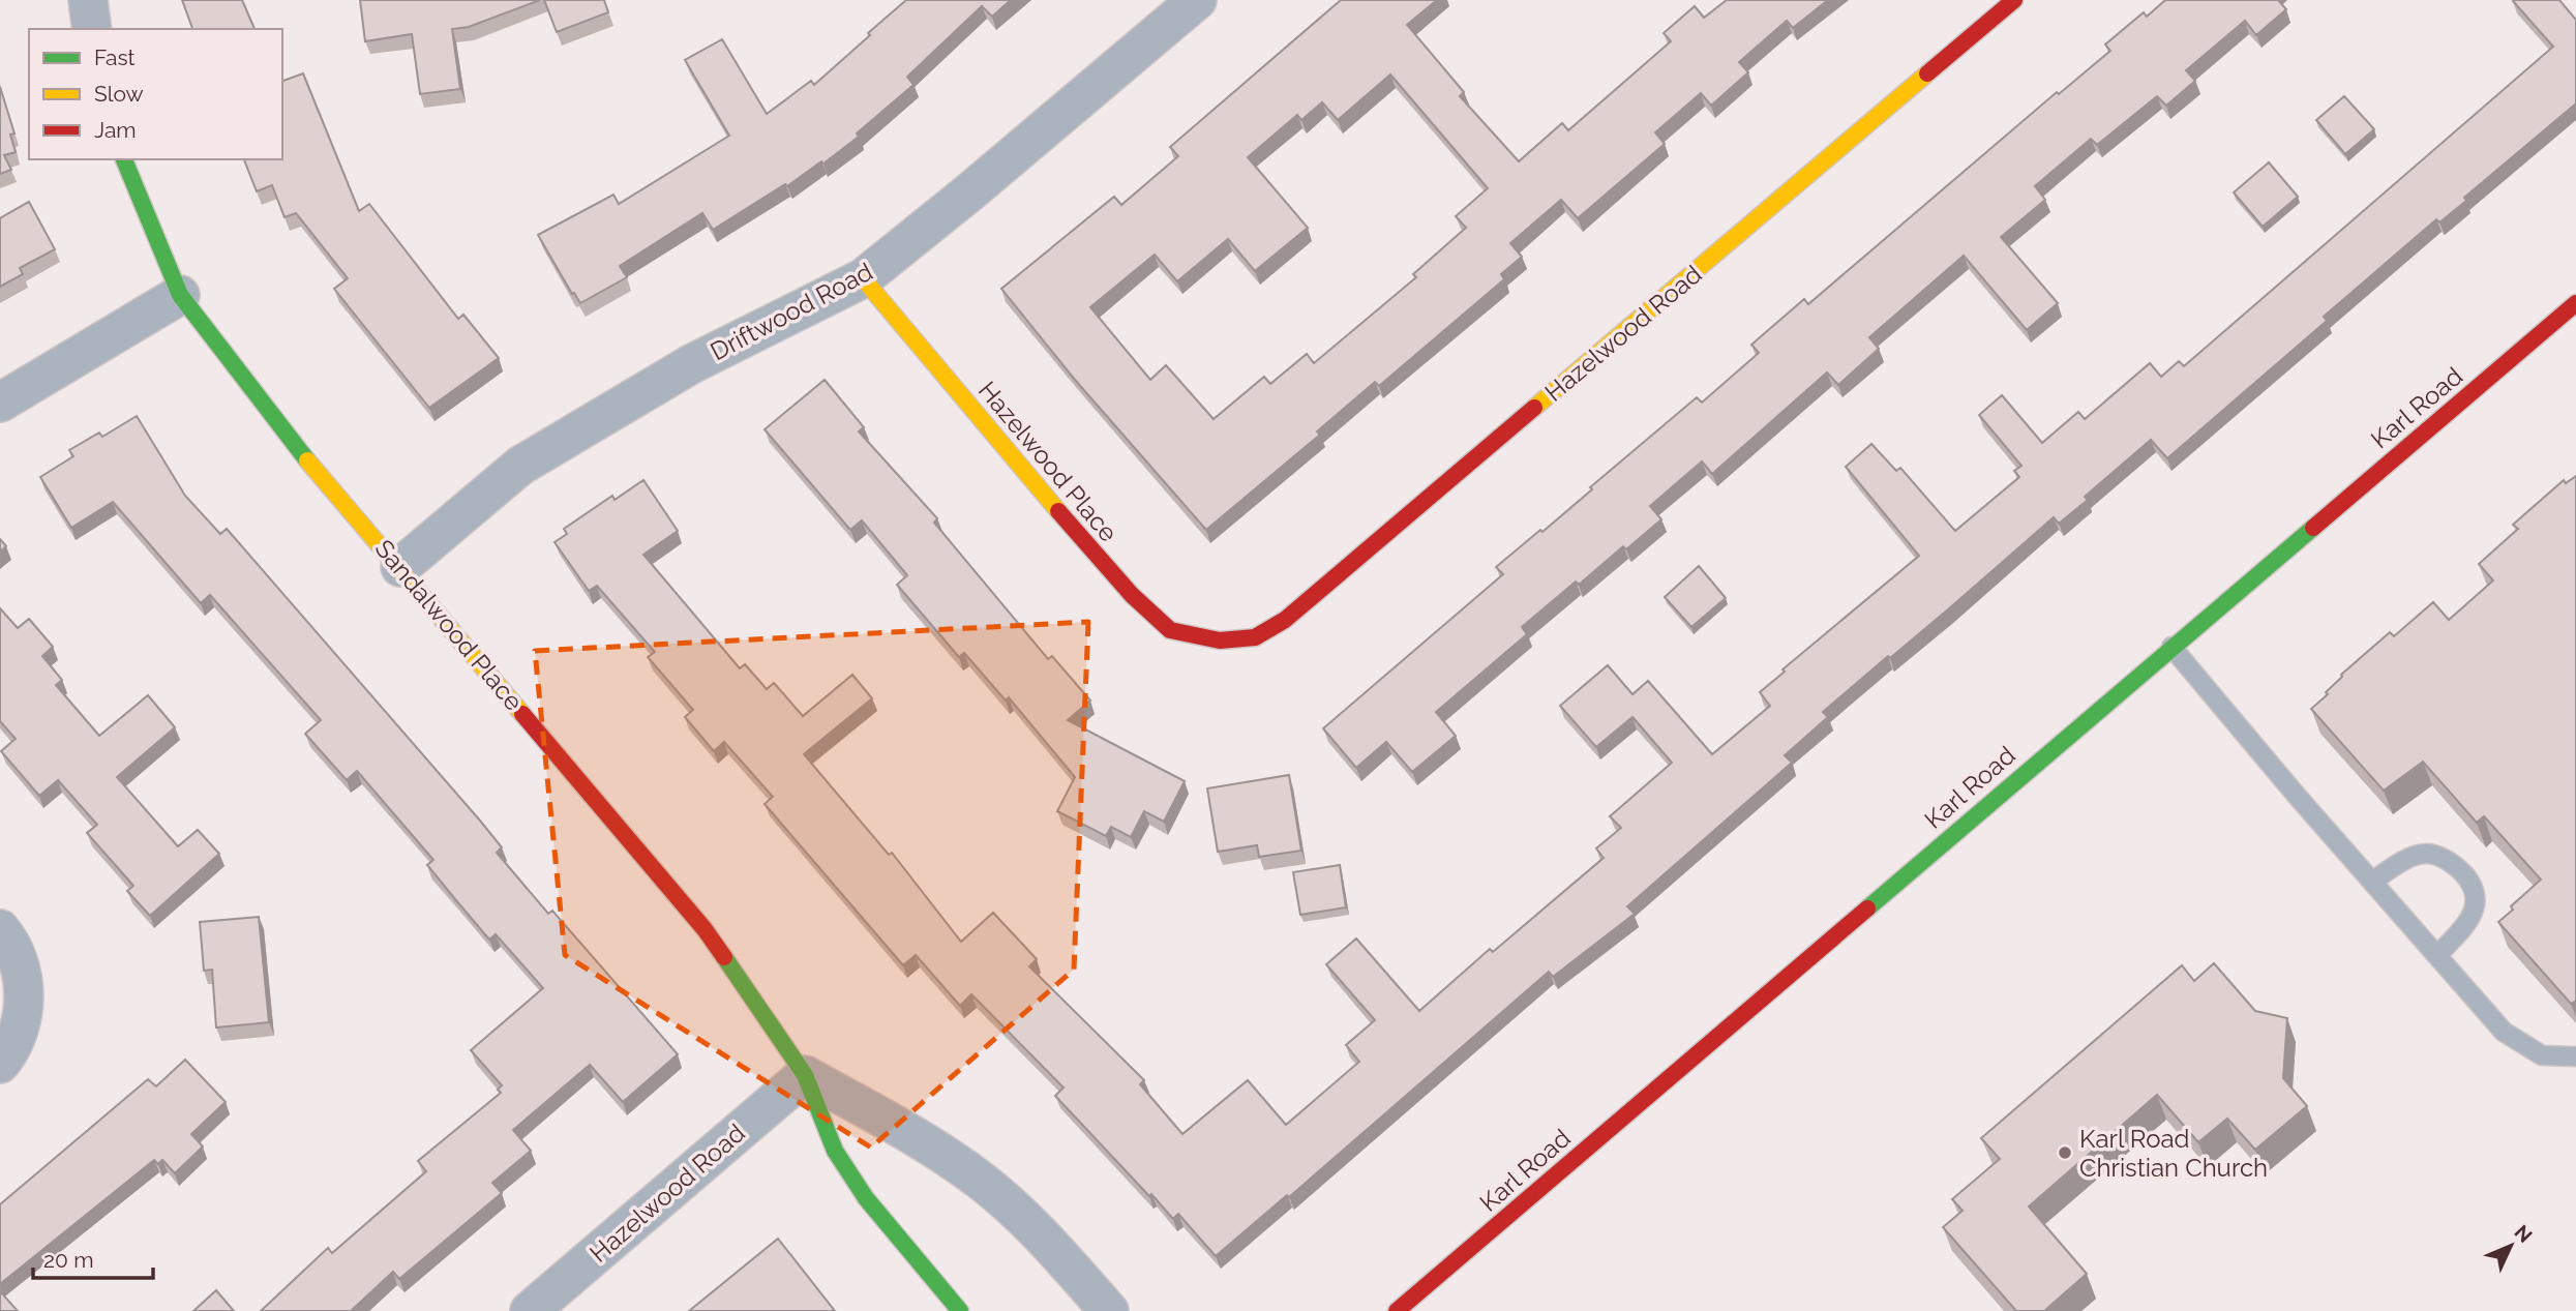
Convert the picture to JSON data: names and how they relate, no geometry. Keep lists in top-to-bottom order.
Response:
{
  "streets": {
    "street": [
      "Driftwood Road",
      "Hazelwood Road",
      "Karl Road",
      "Hazelwood Place",
      "Sandalwood Place"
    ]
  },
  "crossings": [
    ["Driftwood Road", "Hazelwood Place"],
    ["Driftwood Road", "Sandalwood Place"],
    ["Hazelwood Road", "Hazelwood Place"],
    ["Hazelwood Road", "Sandalwood Place"]
  ],
  "places": ["Karl Road Christian Church"],
  "legend": ["Fast", "Slow", "Jam"],
  "scale_bar": "20 m",
  "north": "top right"
}
